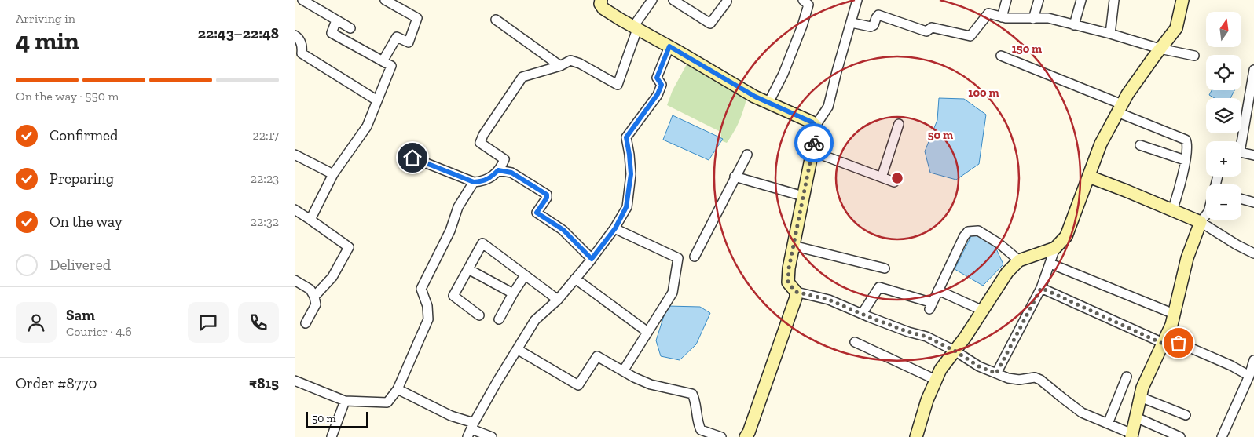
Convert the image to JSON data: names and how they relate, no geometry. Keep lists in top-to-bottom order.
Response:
{
  "scale_bar": "50 m",
  "north": "top",
  "page": {
    "heading": ["4 min", "Arriving in", "22:43–22:48"],
    "panel": [
      "Sam",
      "Courier · 4.6",
      "Order #8770",
      "₹815"
    ],
    "map_buttons": ["+", "−"],
    "bar": "On the way · 550 m",
    "list": [
      ["Confirmed", "22:17"],
      ["Preparing", "22:23"],
      ["On the way", "22:32"],
      "Delivered"
    ],
    "scale": "50 m"
  },
  "rings": ["150 m", "100 m", "50 m"]
}
